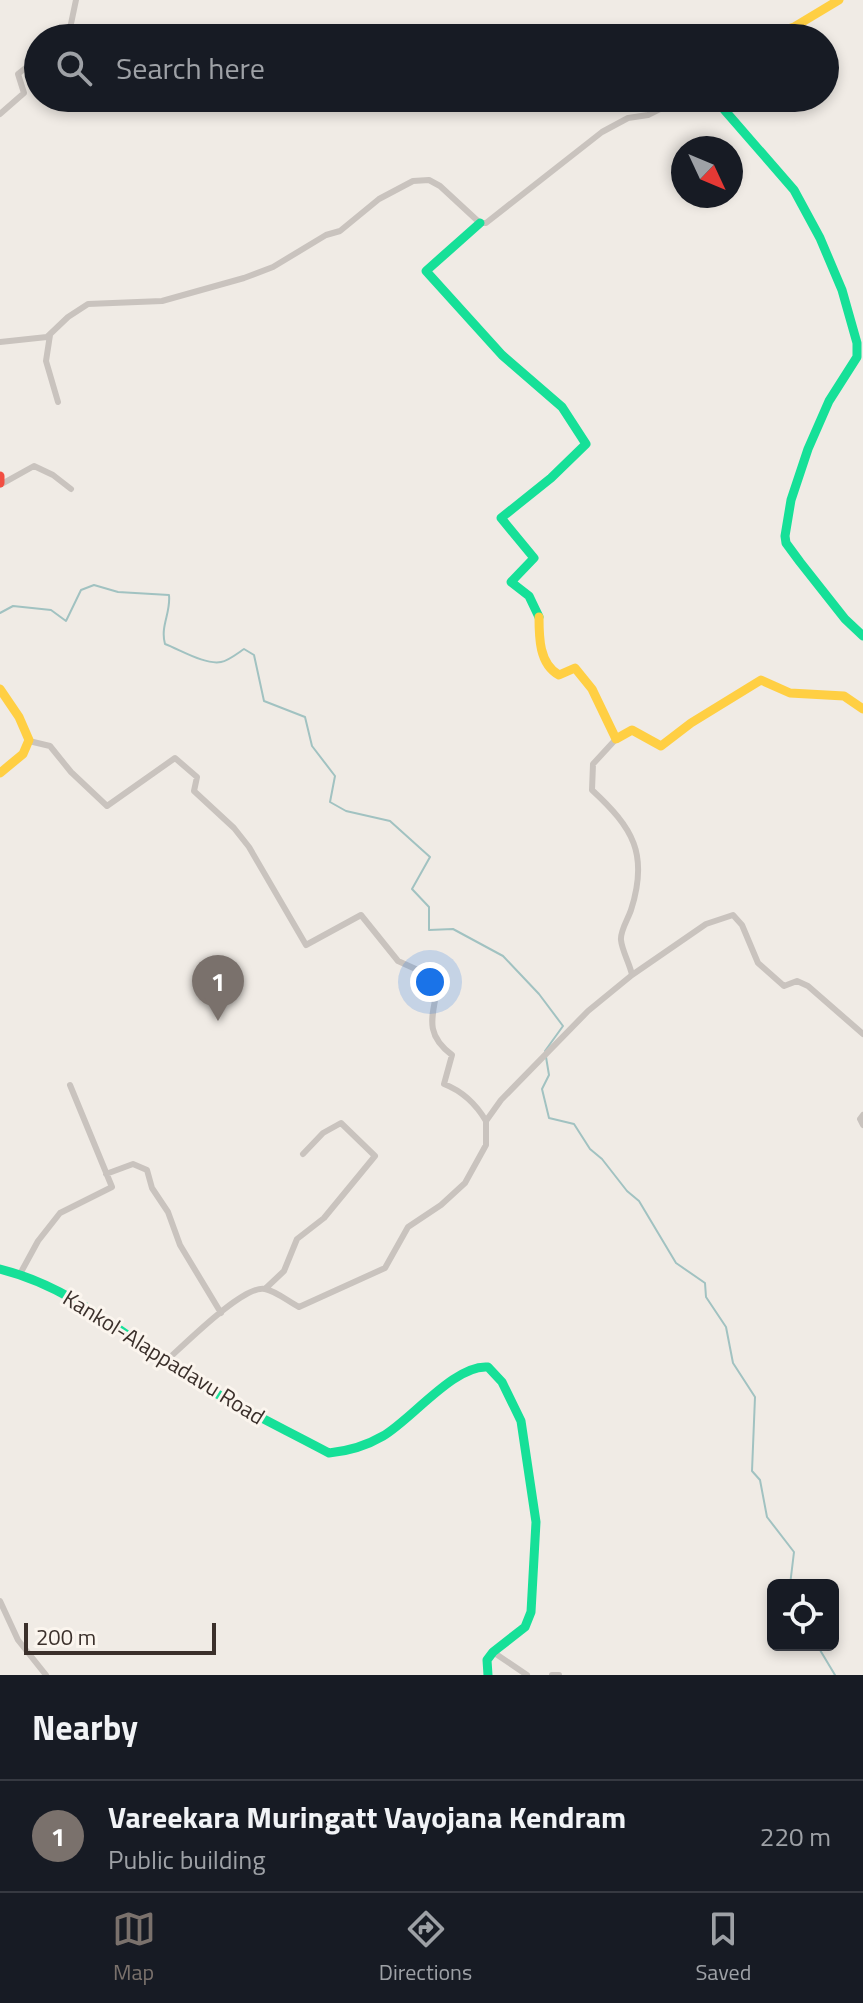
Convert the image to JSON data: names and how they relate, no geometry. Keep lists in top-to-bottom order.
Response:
{
  "streets": {
    "main road": ["Kankol-Alappadavu Road"]
  },
  "scale_bar": "200 m",
  "north": "bottom right",
  "page": {
    "search": "Search here",
    "pins": "1",
    "scale": "200 m",
    "heading": "Nearby",
    "list": [
      {
        "mark": "1",
        "name": "Vareekara Muringatt Vayojana Kendram",
        "note": "Public building",
        "value": "220 m"
      }
    ],
    "nav": ["Map", "Directions", "Saved"]
  }
}
